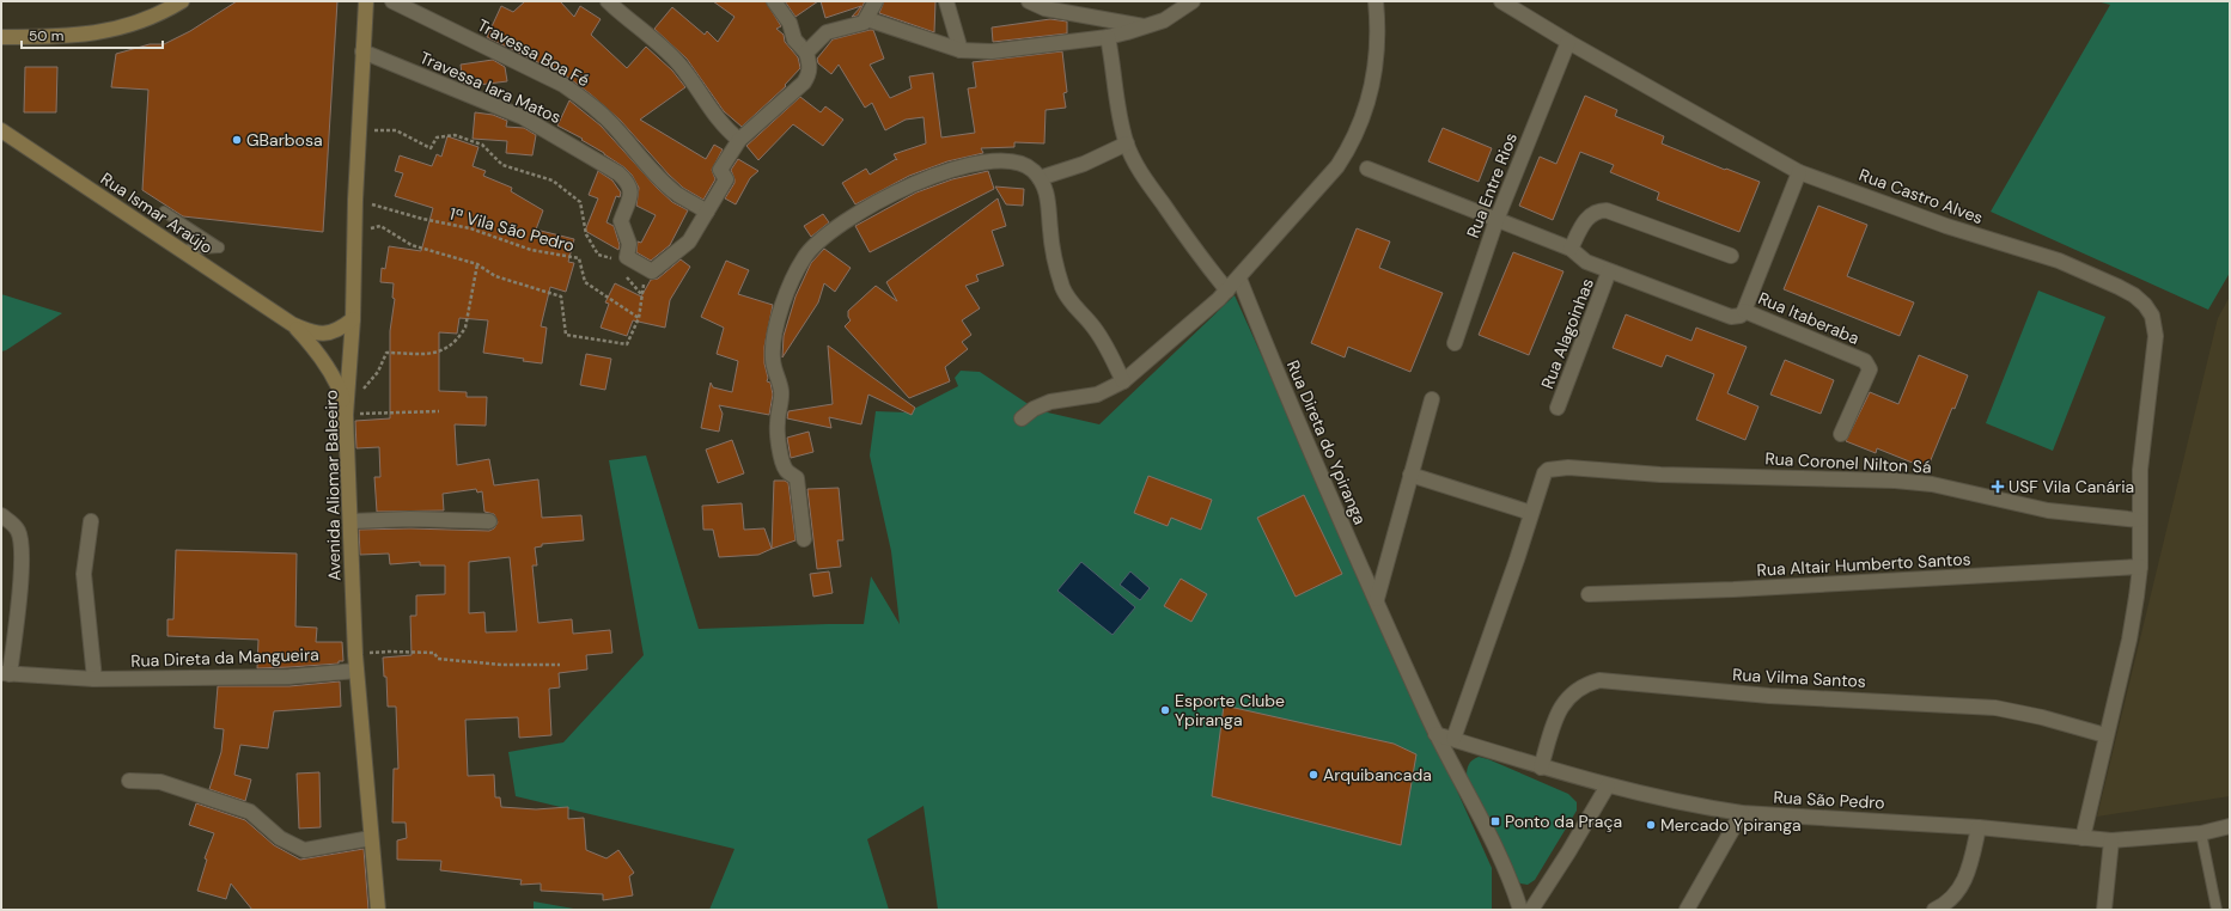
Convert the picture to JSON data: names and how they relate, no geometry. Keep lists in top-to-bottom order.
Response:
{
  "streets": {
    "main road": ["Rua Ismar Araújo", "Avenida Aliomar Baleeiro"],
    "street": [
      "Travessa Boa Fé",
      "Travessa Iara Matos",
      "Rua Entre Rios",
      "Rua Castro Alves",
      "Rua Itaberaba",
      "Rua Alagoinhas",
      "Rua Direta do Ypiranga",
      "Rua Coronel Nilton Sá",
      "Rua Altair Humberto Santos",
      "Rua Direta da Mangueira",
      "Rua Vilma Santos",
      "Rua São Pedro"
    ],
    "path": ["1ª Vila São Pedro"]
  },
  "crossings": [
    ["Travessa Boa Fé", "Travessa Iara Matos"],
    ["Travessa Iara Matos", "Avenida Aliomar Baleeiro"],
    ["Rua Entre Rios", "Rua Castro Alves"],
    ["Rua Entre Rios", "Rua Itaberaba"],
    ["Rua Castro Alves", "Rua Itaberaba"],
    ["Rua Castro Alves", "Rua Coronel Nilton Sá"],
    ["Rua Ismar Araújo", "Avenida Aliomar Baleeiro"],
    ["1ª Vila São Pedro", "Avenida Aliomar Baleeiro"],
    ["Rua Itaberaba", "Rua Alagoinhas"],
    ["Rua Direta do Ypiranga", "Rua São Pedro"],
    ["Avenida Aliomar Baleeiro", "Rua Direta da Mangueira"],
    ["Rua Vilma Santos", "Rua São Pedro"]
  ],
  "places": {
    "other": [
      "GBarbosa",
      "Esporte Clube Ypiranga",
      "Arquibancada",
      "Mercado Ypiranga"
    ],
    "health": ["USF Vila Canária"],
    "transit": ["Ponto da Praça"]
  },
  "scale_bar": "50 m"
}
